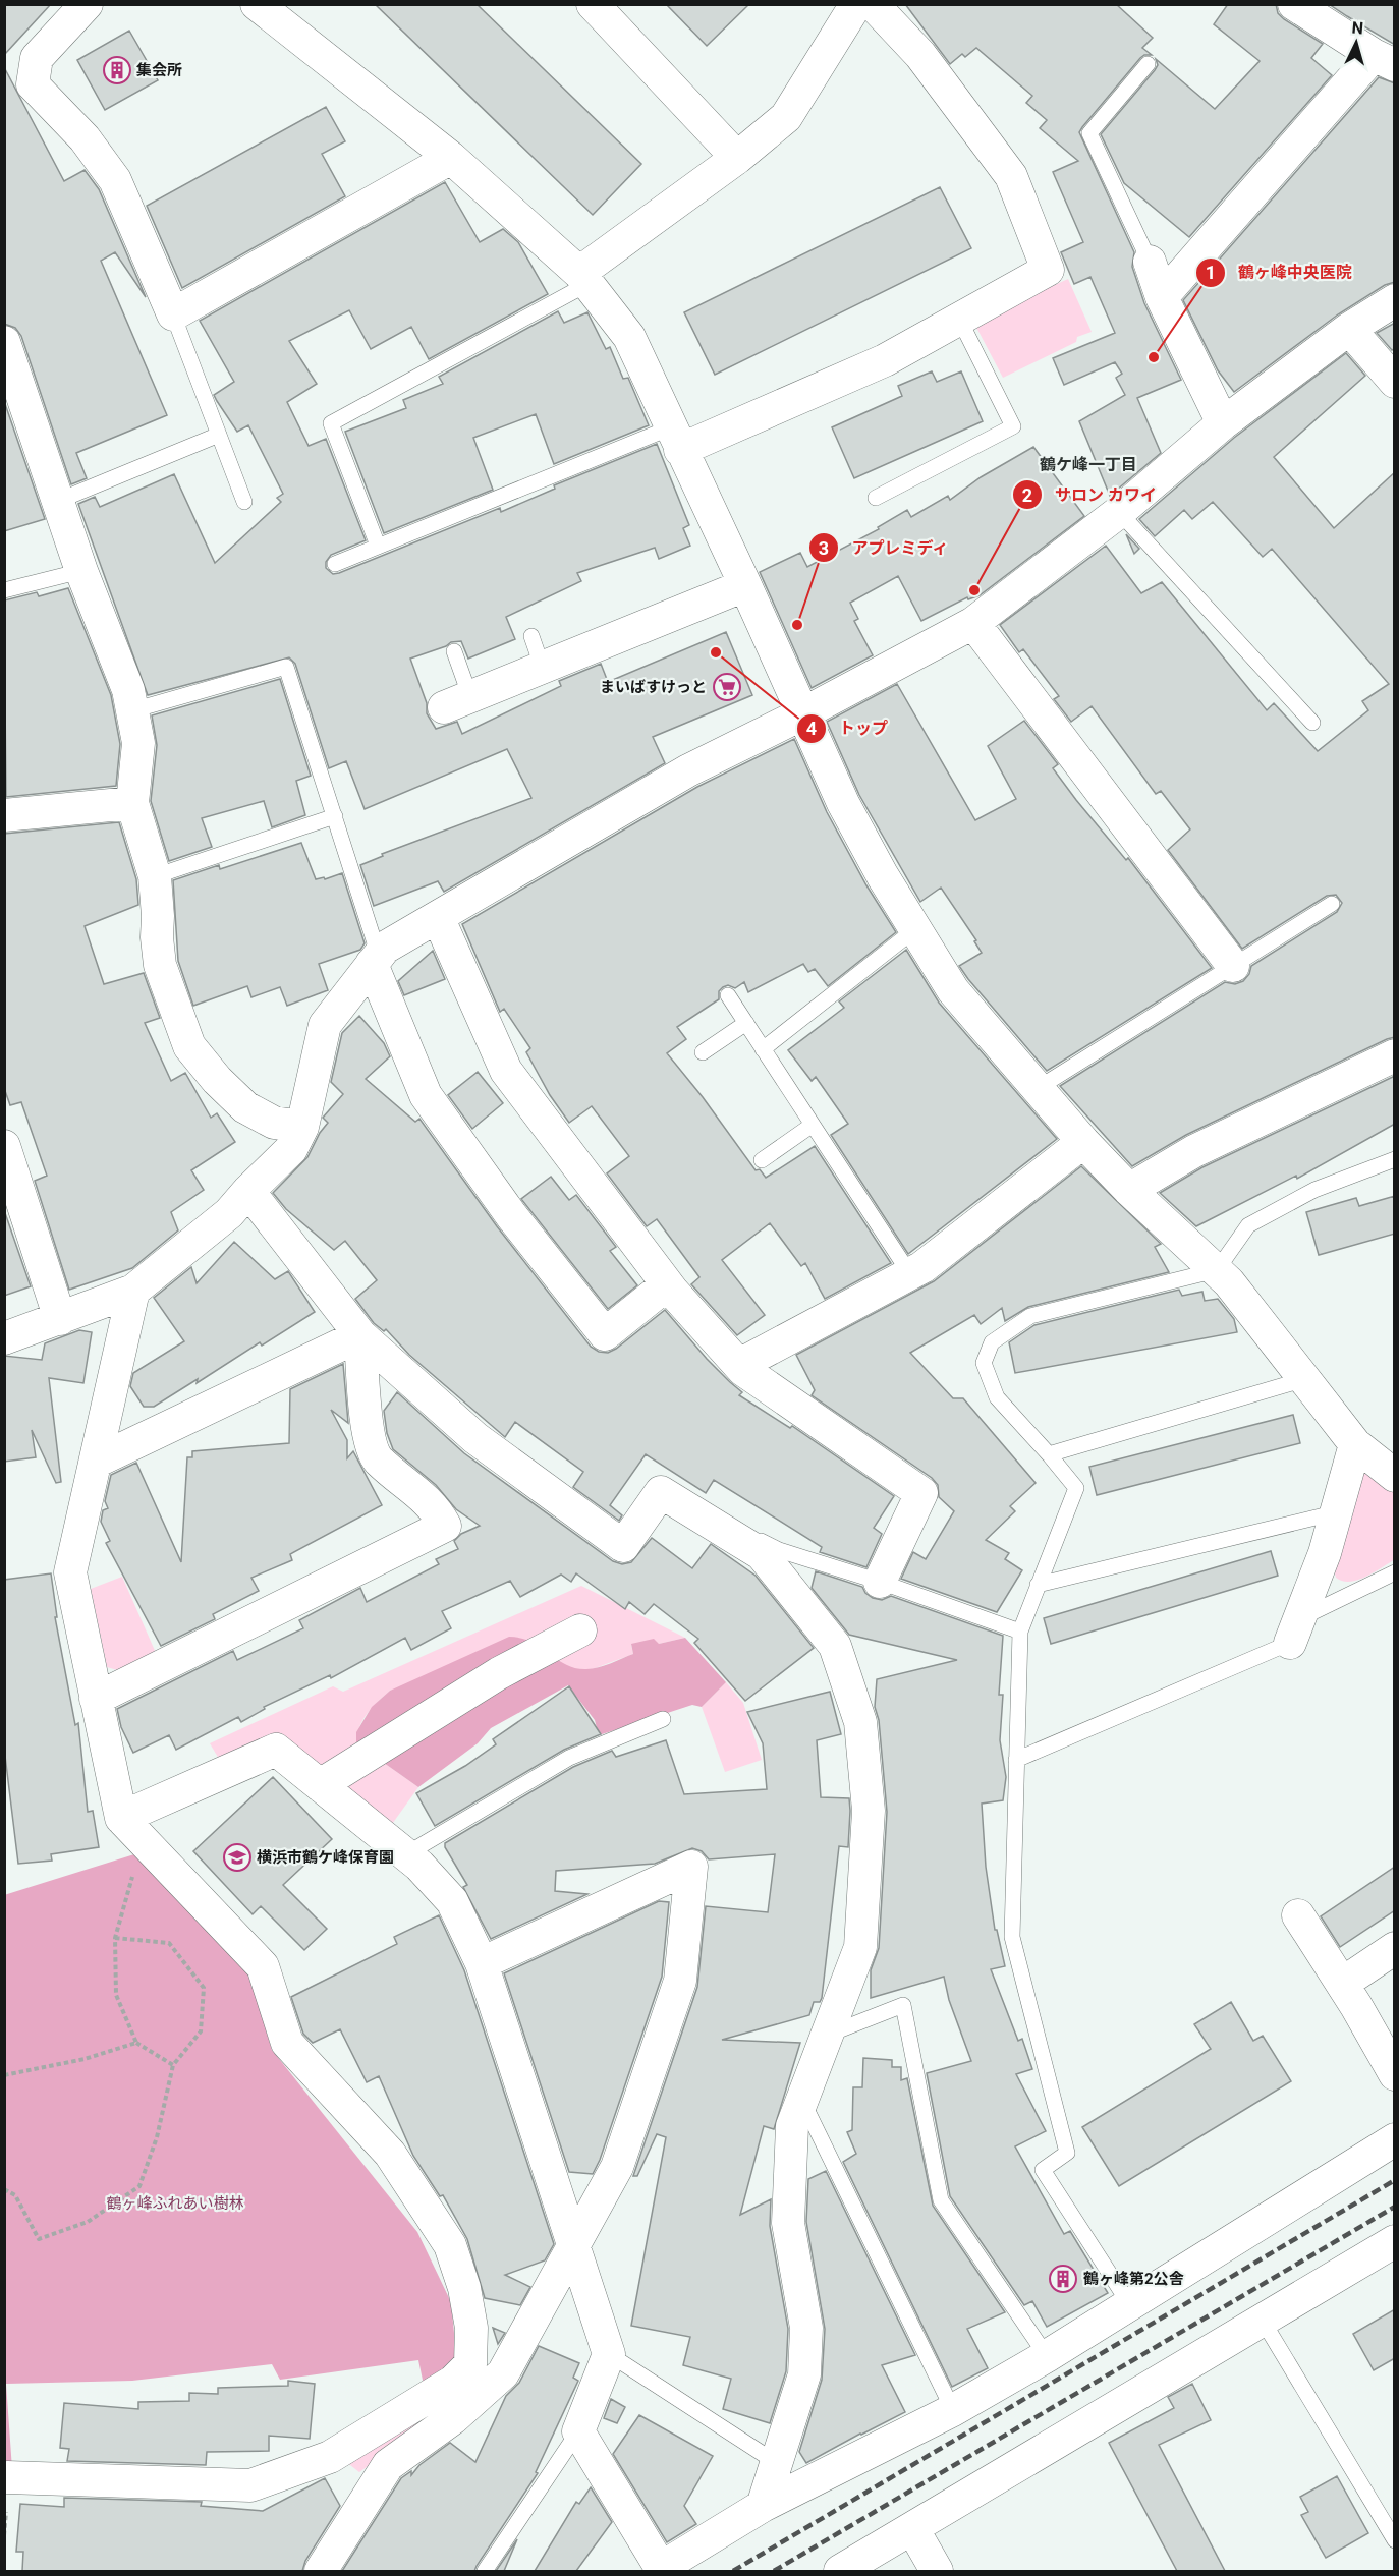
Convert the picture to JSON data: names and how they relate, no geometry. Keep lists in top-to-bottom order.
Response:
{
  "districts": ["鶴ケ峰一丁目"],
  "parks": ["鶴ヶ峰ふれあい樹林"],
  "places": {
    "building": ["集会所", "鶴ヶ峰第2公舎"],
    "other": [
      "鶴ヶ峰中央医院",
      "サロン カワイ",
      "アプレミディ",
      "トップ"
    ],
    "supermarket": ["まいばすけっと"],
    "school or university": ["横浜市鶴ケ峰保育園"]
  },
  "north": "top"
}
